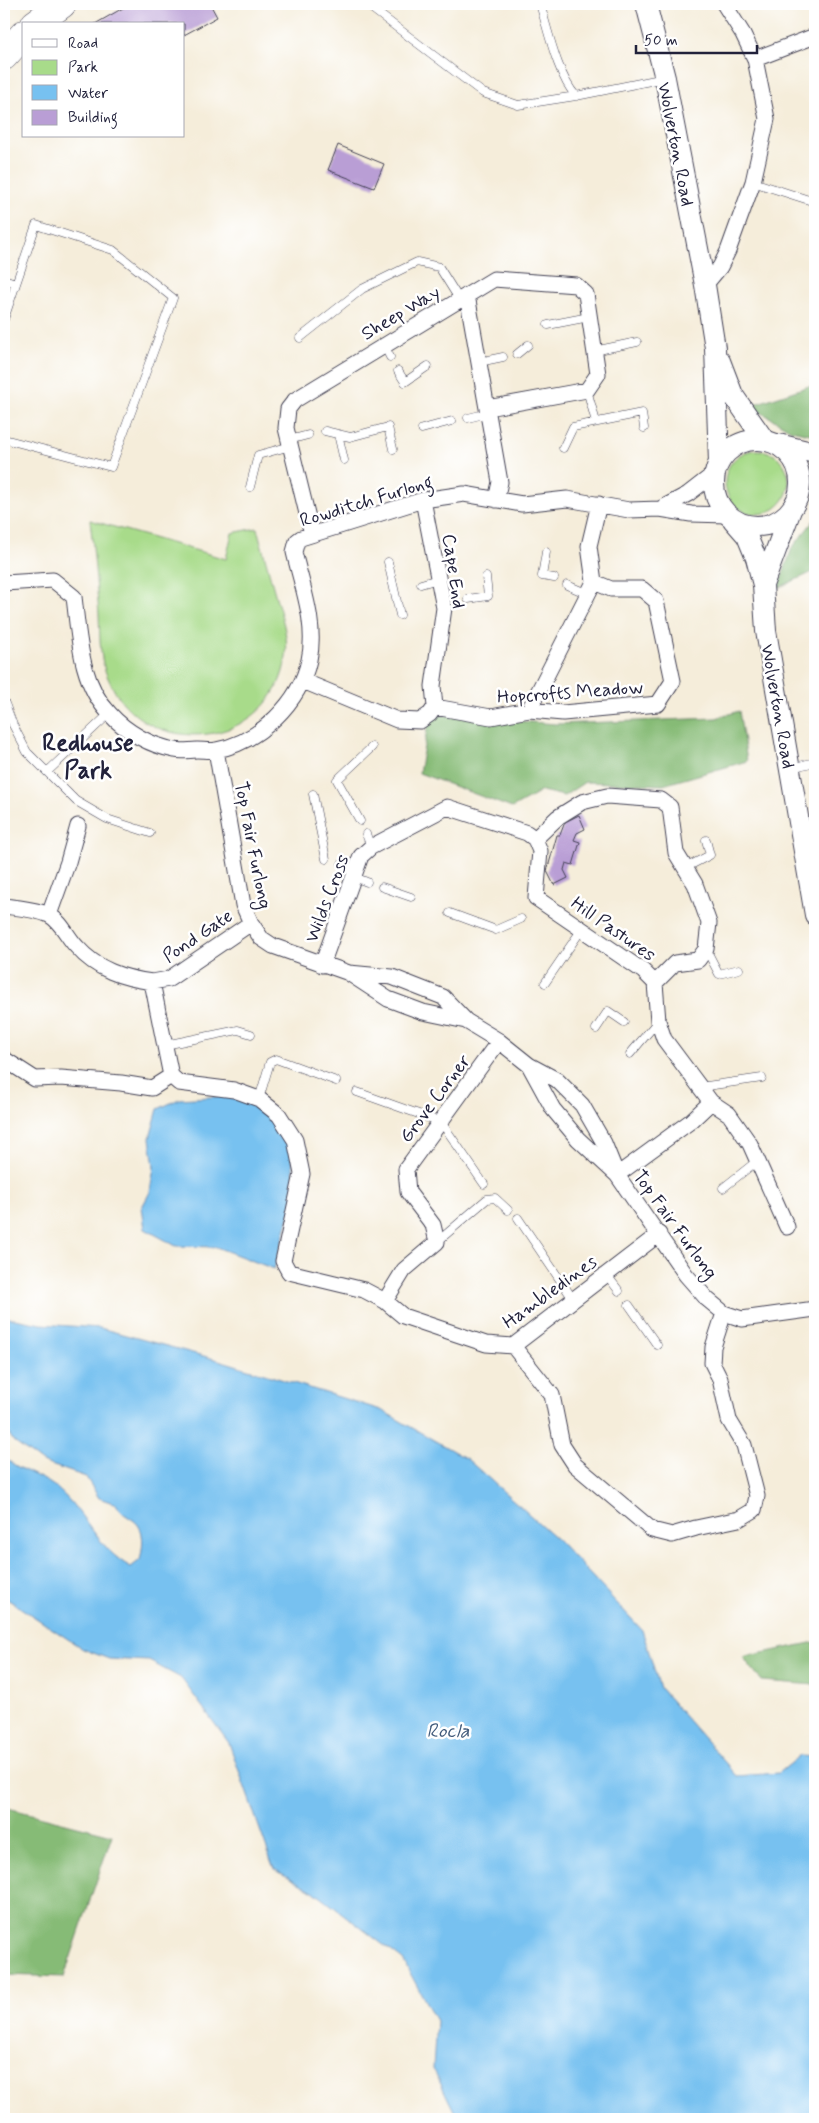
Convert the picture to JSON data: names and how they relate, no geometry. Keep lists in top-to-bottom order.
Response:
{
  "streets": {
    "street": [
      "Wolverton Road",
      "Sheep Way",
      "Rowditch Furlong",
      "Cape End",
      "Hopcrofts Meadow",
      "Top Fair Furlong",
      "Wilds Cross",
      "Hill Pastures",
      "Pond Gate",
      "Grove Corner",
      "Hambledines"
    ]
  },
  "crossings": [
    ["Wolverton Road", "Rowditch Furlong"],
    ["Sheep Way", "Rowditch Furlong"],
    ["Rowditch Furlong", "Cape End"],
    ["Rowditch Furlong", "Top Fair Furlong"],
    ["Cape End", "Hopcrofts Meadow"],
    ["Top Fair Furlong", "Wilds Cross"],
    ["Top Fair Furlong", "Pond Gate"],
    ["Top Fair Furlong", "Grove Corner"],
    ["Top Fair Furlong", "Hambledines"],
    ["Wilds Cross", "Hill Pastures"],
    ["Pond Gate", "Hambledines"]
  ],
  "districts": ["Redhouse Park"],
  "water": ["Rocla"],
  "legend": [
    "Road",
    "Park",
    "Water",
    "Building"
  ],
  "scale_bar": "50 m"
}
